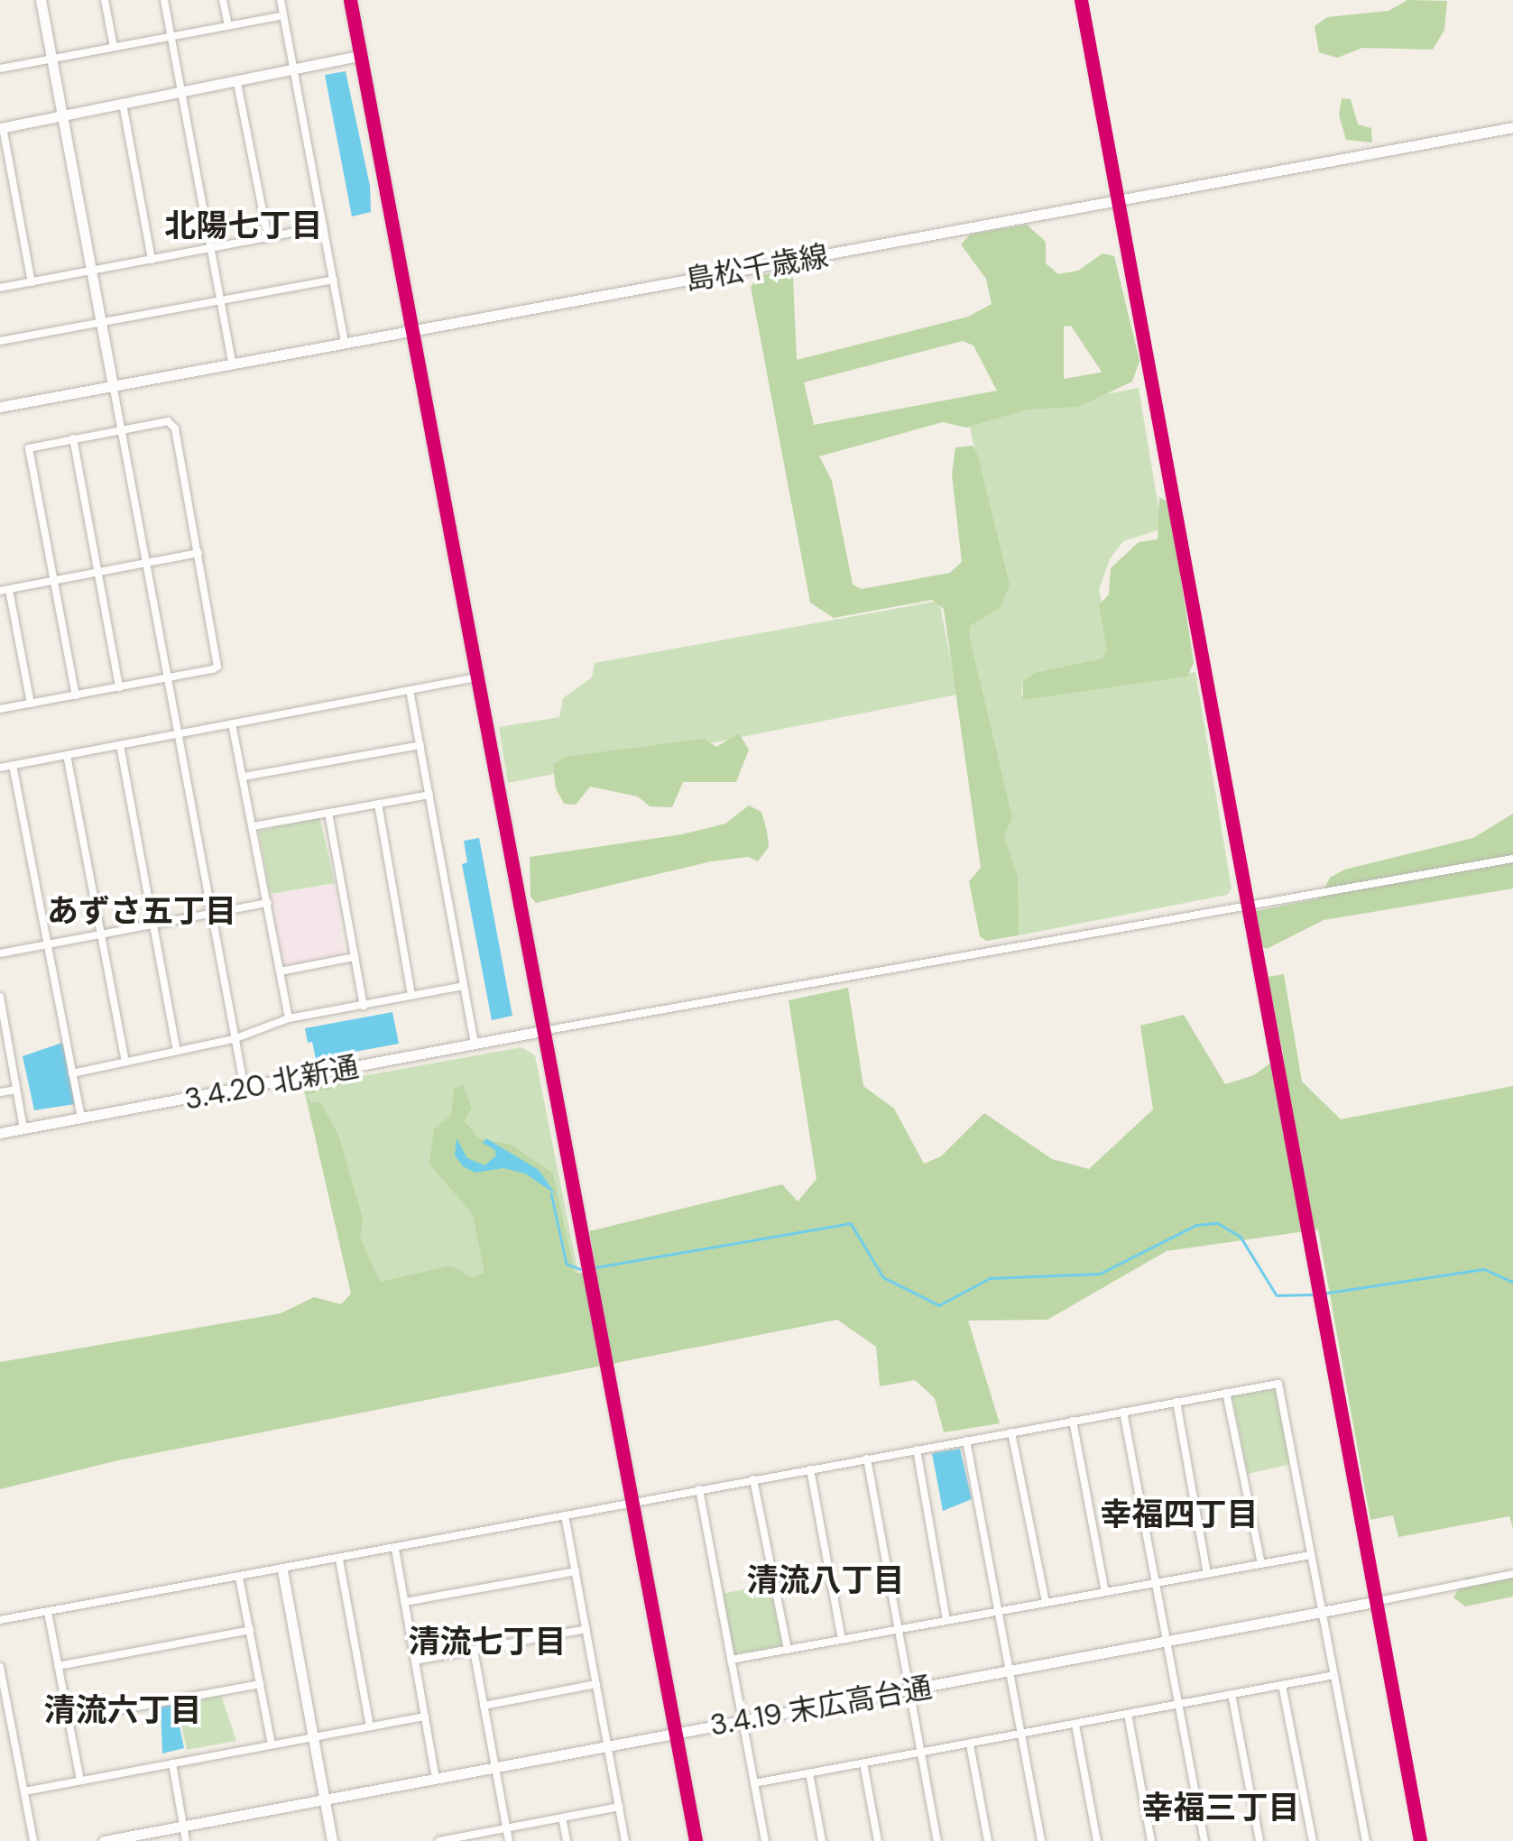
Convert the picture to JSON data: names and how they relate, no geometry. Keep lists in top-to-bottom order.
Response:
{
  "streets": {
    "street": ["島松千歳線", "3.4.20 北新通", "3.4.19 末広高台通"]
  },
  "districts": [
    "北陽七丁目",
    "あずさ五丁目",
    "幸福四丁目",
    "清流八丁目",
    "清流七丁目",
    "清流六丁目",
    "幸福三丁目"
  ]
}
